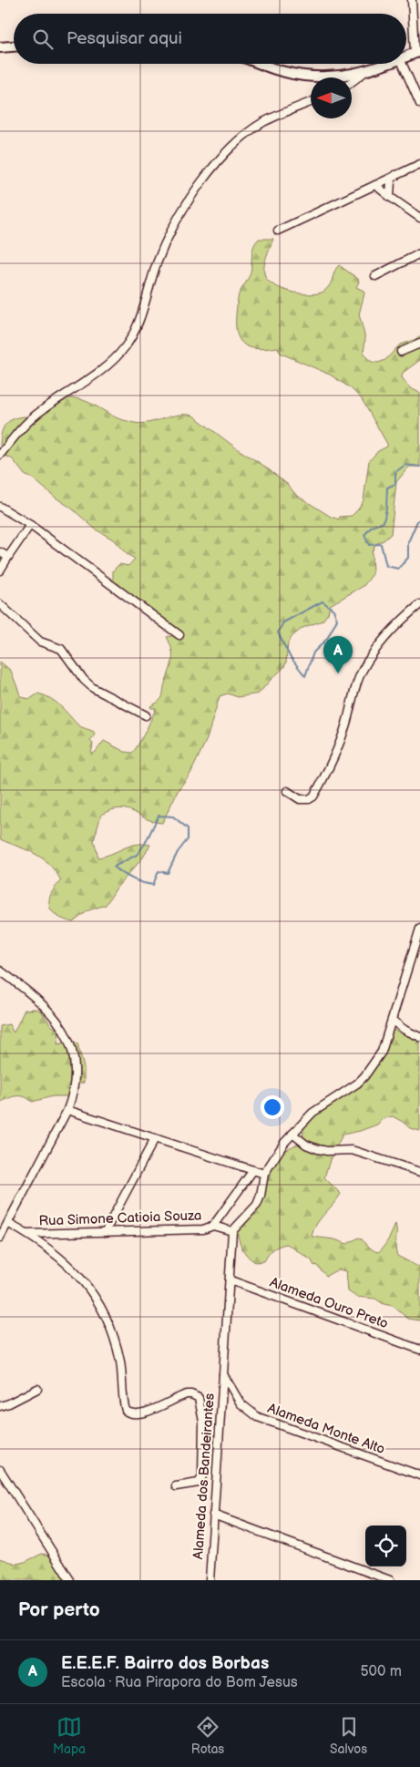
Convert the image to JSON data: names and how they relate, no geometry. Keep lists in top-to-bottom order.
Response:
{
  "streets": {
    "street": [
      "Rua Simone Catioia Souza",
      "Alameda Ouro Preto",
      "Alameda Monte Alto",
      "Alameda dos Bandeirantes"
    ]
  },
  "crossings": [
    ["Alameda Monte Alto", "Alameda dos Bandeirantes"]
  ],
  "north": "left",
  "page": {
    "search": "Pesquisar aqui",
    "pins": "A",
    "heading": "Por perto",
    "list": [
      {
        "mark": "A",
        "name": "E.E.E.F. Bairro dos Borbas",
        "note": "Escola · Rua Pirapora do Bom Jesus",
        "value": "500 m"
      }
    ],
    "nav": ["Mapa", "Rotas", "Salvos"]
  }
}
